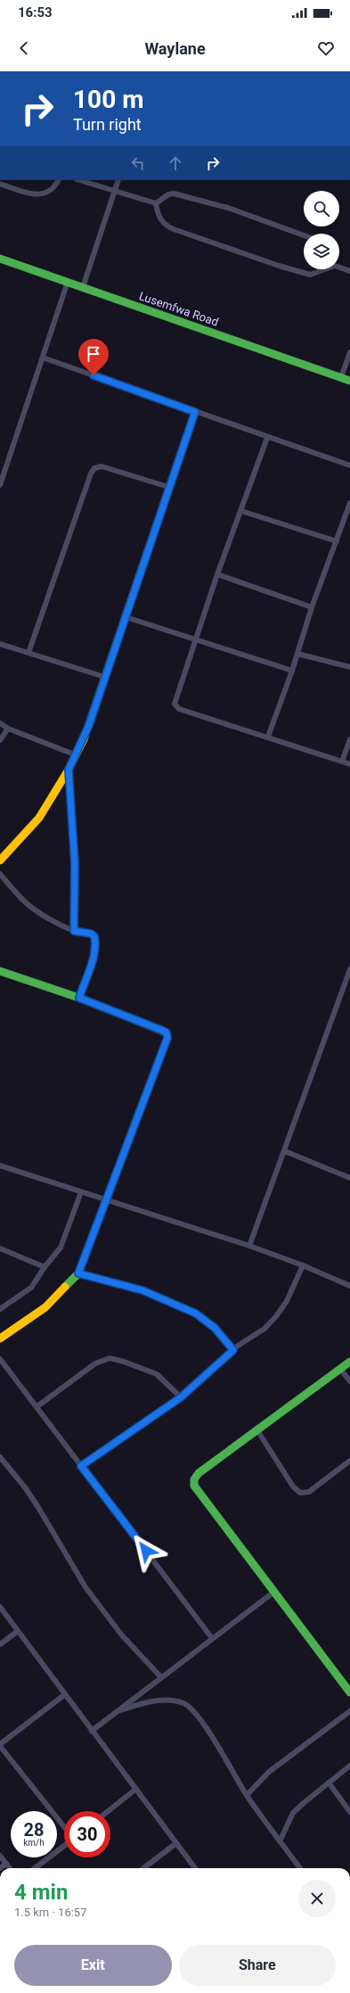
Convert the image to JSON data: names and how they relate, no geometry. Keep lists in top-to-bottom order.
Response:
{
  "streets": {
    "street": ["Lusemfwa Road"]
  },
  "page": {
    "status": "16:53",
    "header": "Waylane",
    "turn": ["100 m", "Turn right"],
    "speed": "28 km/h",
    "limit": "30",
    "heading": ["4 min", "1.5 km · 16:57"],
    "buttons": ["Exit", "Share"]
  }
}
